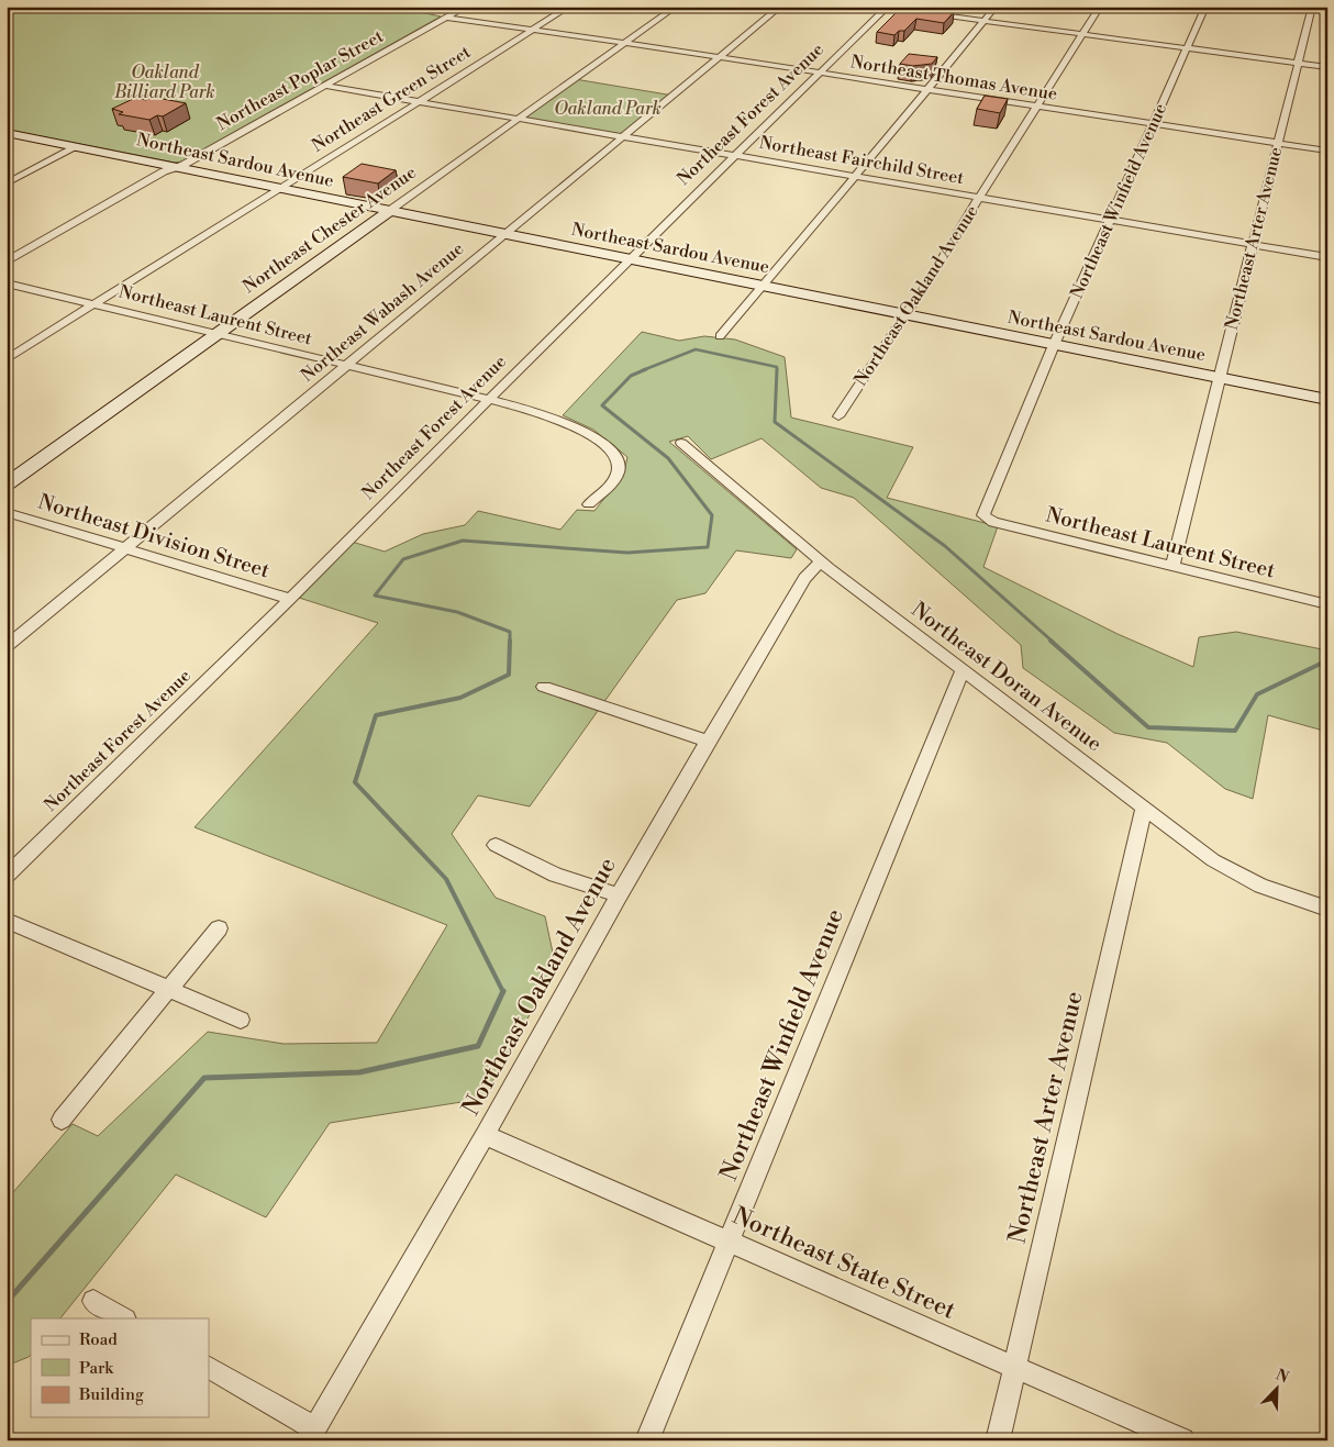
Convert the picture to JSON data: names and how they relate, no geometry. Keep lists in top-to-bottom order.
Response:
{
  "streets": {
    "main road": ["Northeast Sardou Avenue", "Northeast Chester Avenue"],
    "street": [
      "Northeast Thomas Avenue",
      "Northeast Poplar Street",
      "Northeast Green Street",
      "Northeast Forest Avenue",
      "Northeast Fairchild Street",
      "Northeast Winfield Avenue",
      "Northeast Arter Avenue",
      "Northeast Oakland Avenue",
      "Northeast Wabash Avenue",
      "Northeast Laurent Street",
      "Northeast Division Street",
      "Northeast Doran Avenue",
      "Northeast State Street"
    ]
  },
  "crossings": [
    ["Northeast Thomas Avenue", "Northeast Poplar Street"],
    ["Northeast Thomas Avenue", "Northeast Green Street"],
    ["Northeast Thomas Avenue", "Northeast Forest Avenue"],
    ["Northeast Thomas Avenue", "Northeast Winfield Avenue"],
    ["Northeast Thomas Avenue", "Northeast Chester Avenue"],
    ["Northeast Thomas Avenue", "Northeast Arter Avenue"],
    ["Northeast Thomas Avenue", "Northeast Oakland Avenue"],
    ["Northeast Thomas Avenue", "Northeast Wabash Avenue"],
    ["Northeast Poplar Street", "Northeast Sardou Avenue"],
    ["Northeast Poplar Street", "Northeast Fairchild Street"],
    ["Northeast Green Street", "Northeast Sardou Avenue"],
    ["Northeast Green Street", "Northeast Fairchild Street"],
    ["Northeast Green Street", "Northeast Laurent Street"],
    ["Northeast Forest Avenue", "Northeast Sardou Avenue"],
    ["Northeast Forest Avenue", "Northeast Fairchild Street"],
    ["Northeast Forest Avenue", "Northeast Laurent Street"],
    ["Northeast Forest Avenue", "Northeast Division Street"],
    ["Northeast Sardou Avenue", "Northeast Winfield Avenue"],
    ["Northeast Sardou Avenue", "Northeast Chester Avenue"],
    ["Northeast Sardou Avenue", "Northeast Arter Avenue"],
    ["Northeast Sardou Avenue", "Northeast Oakland Avenue"],
    ["Northeast Sardou Avenue", "Northeast Wabash Avenue"],
    ["Northeast Fairchild Street", "Northeast Winfield Avenue"],
    ["Northeast Fairchild Street", "Northeast Chester Avenue"],
    ["Northeast Fairchild Street", "Northeast Arter Avenue"],
    ["Northeast Fairchild Street", "Northeast Oakland Avenue"],
    ["Northeast Fairchild Street", "Northeast Wabash Avenue"],
    ["Northeast Winfield Avenue", "Northeast Laurent Street"],
    ["Northeast Winfield Avenue", "Northeast Doran Avenue"],
    ["Northeast Winfield Avenue", "Northeast State Street"],
    ["Northeast Chester Avenue", "Northeast Laurent Street"],
    ["Northeast Arter Avenue", "Northeast Laurent Street"],
    ["Northeast Arter Avenue", "Northeast Doran Avenue"],
    ["Northeast Arter Avenue", "Northeast State Street"],
    ["Northeast Oakland Avenue", "Northeast Doran Avenue"],
    ["Northeast Oakland Avenue", "Northeast State Street"],
    ["Northeast Wabash Avenue", "Northeast Laurent Street"],
    ["Northeast Wabash Avenue", "Northeast Division Street"]
  ],
  "parks": ["Oakland Billiard Park", "Oakland Park"],
  "legend": ["Road", "Park", "Building"],
  "north": "top right"
}
